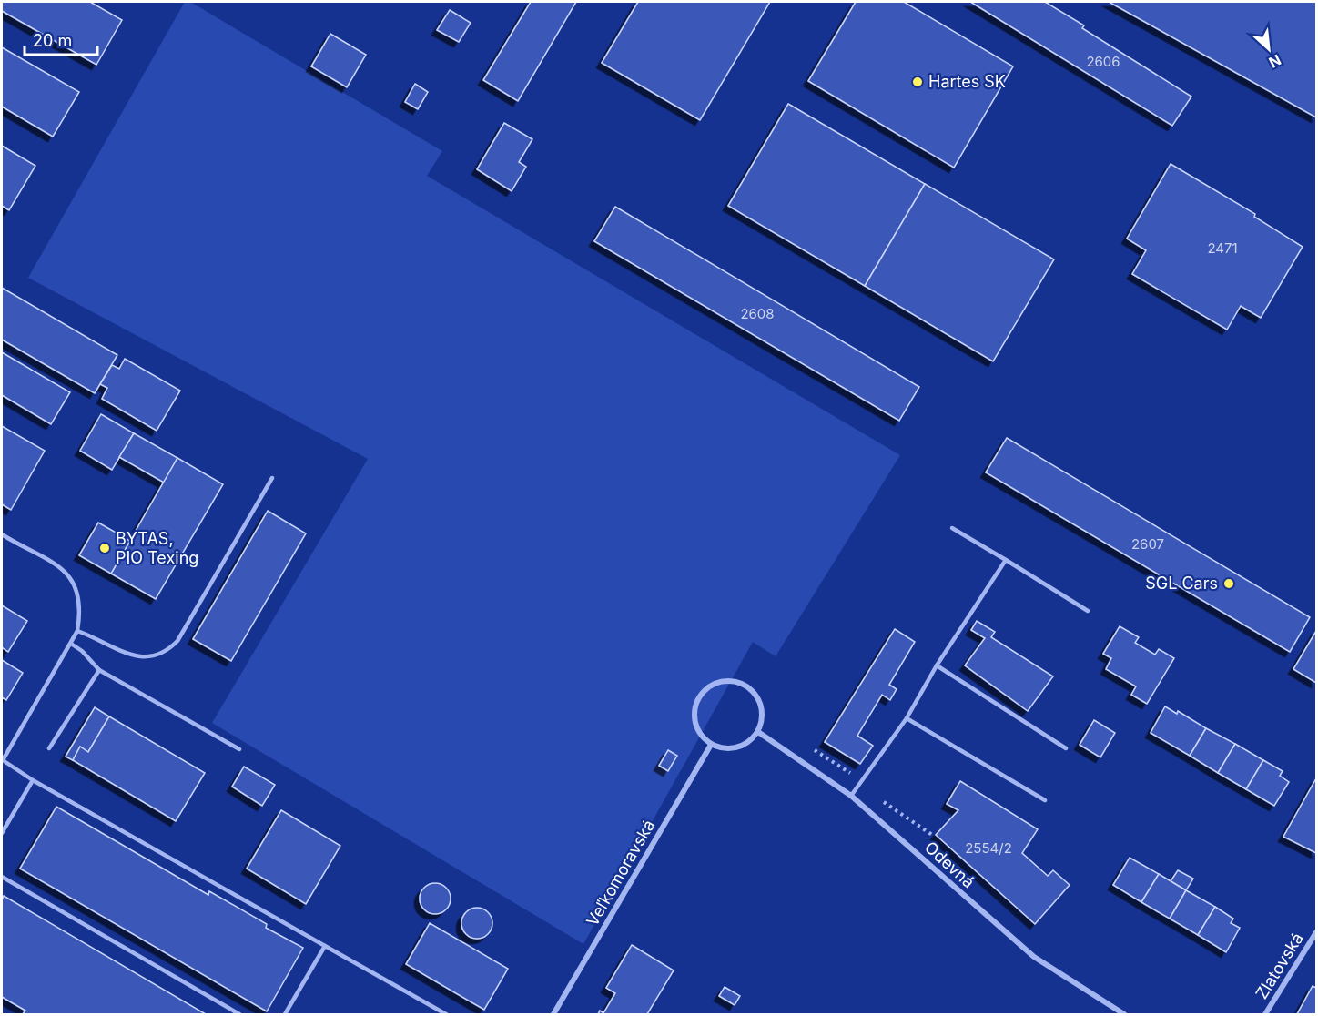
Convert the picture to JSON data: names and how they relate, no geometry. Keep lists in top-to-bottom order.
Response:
{
  "streets": {
    "street": ["Odevná", "Veľkomoravská", "Zlatovská"]
  },
  "crossings": [
    ["Odevná", "Veľkomoravská"]
  ],
  "places": ["Hartes SK", "BYTAS, PIO Texing", "SGL Cars"],
  "house_numbers": [
    "2606",
    "2471",
    "2608",
    "2607",
    "2554/2"
  ],
  "scale_bar": "20 m",
  "north": "bottom right"
}
